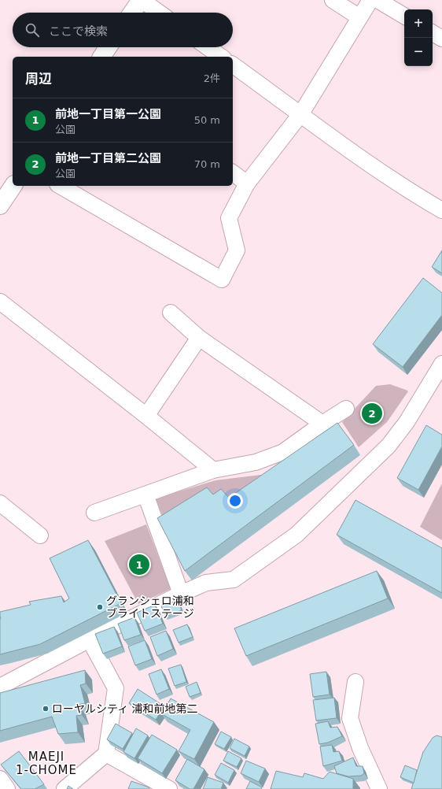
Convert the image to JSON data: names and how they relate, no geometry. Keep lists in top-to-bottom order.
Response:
{
  "districts": ["MAEJI 1-CHOME"],
  "places": ["グランシェロ浦和 ブライトステージ", "ローヤルシティ 浦和前地第二"],
  "page": {
    "map_buttons": ["+", "−"],
    "search": "ここで検索",
    "heading": ["周辺", "2件"],
    "list": [
      {
        "mark": "1",
        "name": "前地一丁目第一公園",
        "note": "公園",
        "value": "50 m"
      },
      {
        "mark": "2",
        "name": "前地一丁目第二公園",
        "note": "公園",
        "value": "70 m"
      }
    ],
    "pins": ["2", "1"]
  }
}
